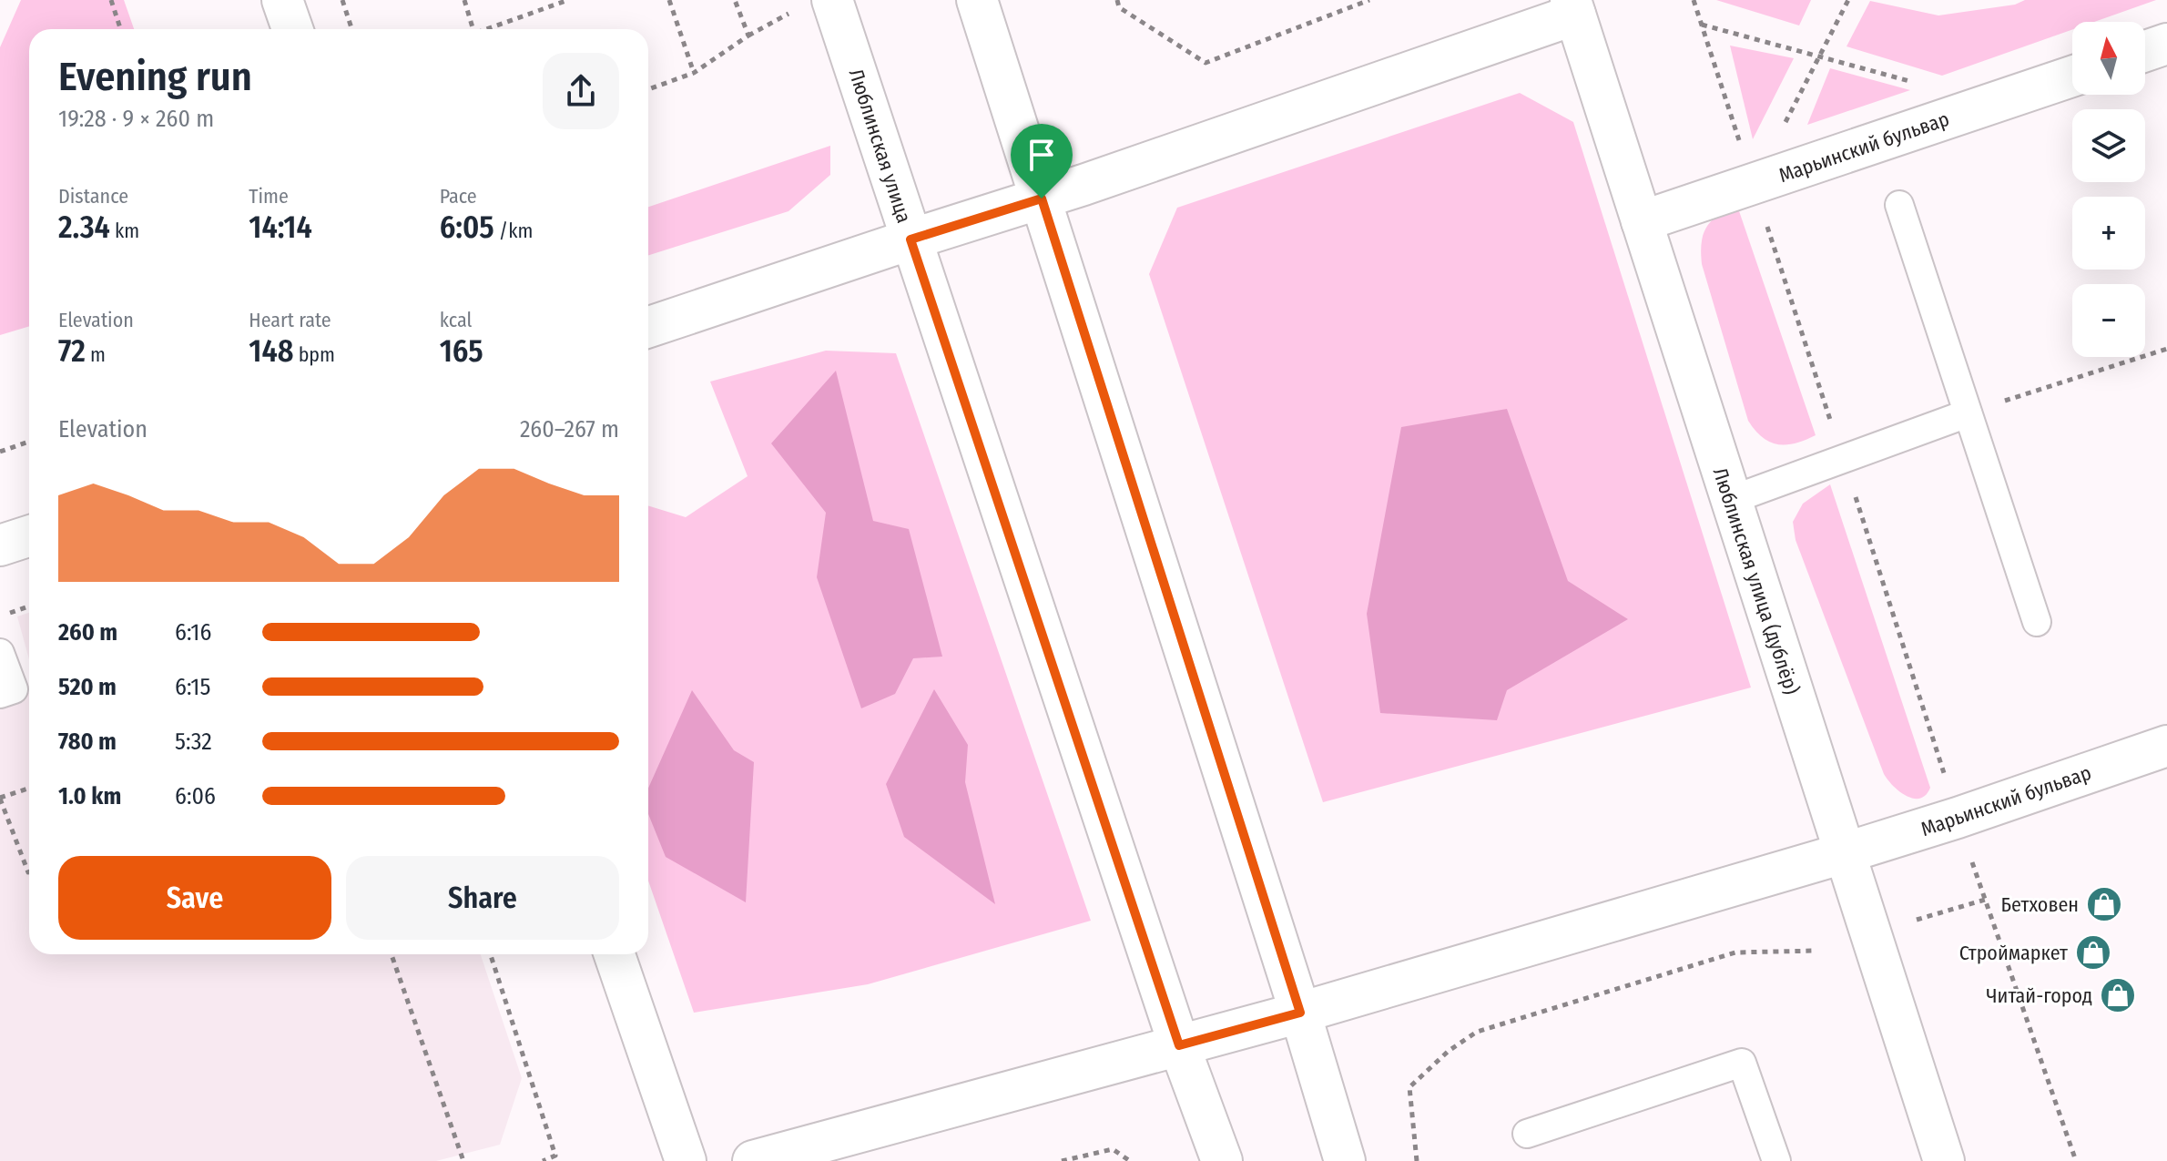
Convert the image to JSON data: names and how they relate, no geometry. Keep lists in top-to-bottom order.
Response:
{
  "streets": {
    "street": ["Люблинская улица", "Марьинский бульвар", "Люблинская улица (дублёр)"]
  },
  "crossings": [
    ["Люблинская улица", "Марьинский бульвар"],
    ["Марьинский бульвар", "Люблинская улица (дублёр)"]
  ],
  "places": {
    "shop": ["Бетховен", "Строймаркет", "Читай-город"]
  },
  "north": "top",
  "page": {
    "map_buttons": ["+", "−"],
    "heading": ["Evening run", "19:28 · 9 × 260 m"],
    "stats": [
      ["Distance", "2.34 km"],
      ["Time", "14:14"],
      ["Pace", "6:05 /km"],
      ["Elevation", "72 m"],
      ["Heart rate", "148 bpm"],
      ["kcal", "165"]
    ],
    "chart": ["Elevation", "260–267 m"],
    "list": [
      {
        "name": "260 m",
        "note": "6:16"
      },
      {
        "name": "520 m",
        "note": "6:15"
      },
      {
        "name": "780 m",
        "note": "5:32"
      },
      {
        "name": "1.0 km",
        "note": "6:06"
      }
    ],
    "buttons": ["Save", "Share"]
  }
}
